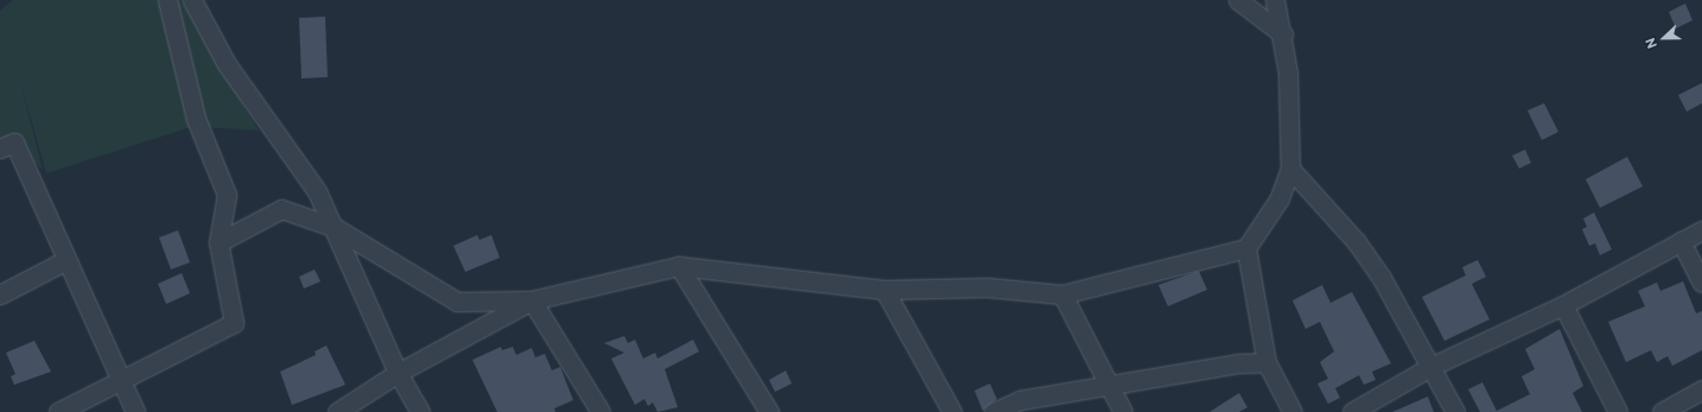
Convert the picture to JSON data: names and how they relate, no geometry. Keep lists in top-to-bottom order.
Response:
{
  "north": "left"
}
